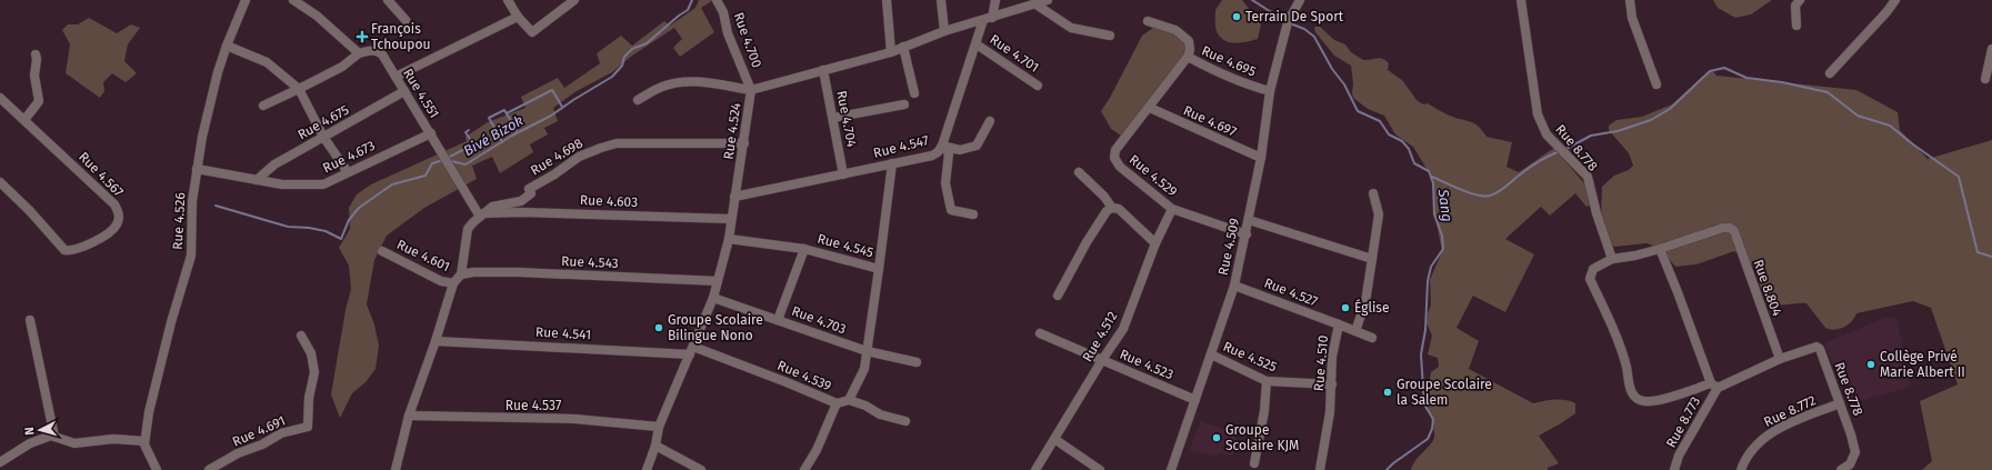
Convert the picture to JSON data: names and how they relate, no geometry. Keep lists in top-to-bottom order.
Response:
{
  "streets": {
    "street": [
      "Rue 4.700",
      "Rue 4.701",
      "Rue 4.695",
      "Rue 4.551",
      "Rue 4.704",
      "Rue 4.697",
      "Rue 4.675",
      "Rue 4.524",
      "Rue 4.547",
      "Rue 8.778",
      "Rue 4.673",
      "Rue 4.698",
      "Rue 4.567",
      "Rue 4.529",
      "Rue 4.603",
      "Rue 4.526",
      "Rue 4.545",
      "Rue 4.509",
      "Rue 4.601",
      "Rue 4.543",
      "Rue 8.804",
      "Rue 4.527",
      "Rue 4.703",
      "Rue 4.541",
      "Rue 4.512",
      "Rue 4.525",
      "Rue 4.510",
      "Rue 4.523",
      "Rue 4.539",
      "Rue 4.537",
      "Rue 8.772",
      "Rue 8.773",
      "Rue 4.691"
    ]
  },
  "crossings": [
    ["Rue 4.700", "Rue 4.524"],
    ["Rue 4.701", "Rue 4.547"],
    ["Rue 4.695", "Rue 4.529"],
    ["Rue 4.695", "Rue 4.509"],
    ["Rue 4.551", "Rue 4.675"],
    ["Rue 4.551", "Rue 4.673"],
    ["Rue 4.551", "Rue 4.698"],
    ["Rue 4.551", "Rue 4.603"],
    ["Rue 4.704", "Rue 4.524"],
    ["Rue 4.704", "Rue 4.547"],
    ["Rue 4.697", "Rue 4.529"],
    ["Rue 4.697", "Rue 4.509"],
    ["Rue 4.675", "Rue 4.673"],
    ["Rue 4.524", "Rue 4.547"],
    ["Rue 4.524", "Rue 4.698"],
    ["Rue 4.524", "Rue 4.603"],
    ["Rue 4.524", "Rue 4.545"],
    ["Rue 4.524", "Rue 4.543"],
    ["Rue 4.524", "Rue 4.703"],
    ["Rue 4.524", "Rue 4.541"],
    ["Rue 4.524", "Rue 4.539"],
    ["Rue 4.524", "Rue 4.537"],
    ["Rue 4.547", "Rue 4.545"],
    ["Rue 8.778", "Rue 8.804"],
    ["Rue 8.778", "Rue 8.772"],
    ["Rue 8.778", "Rue 8.773"],
    ["Rue 4.673", "Rue 4.526"],
    ["Rue 4.698", "Rue 4.603"],
    ["Rue 4.698", "Rue 4.543"],
    ["Rue 4.529", "Rue 4.509"],
    ["Rue 4.529", "Rue 4.512"],
    ["Rue 4.509", "Rue 4.527"],
    ["Rue 4.509", "Rue 4.525"],
    ["Rue 4.509", "Rue 4.523"],
    ["Rue 4.527", "Rue 4.510"],
    ["Rue 4.541", "Rue 4.539"],
    ["Rue 4.512", "Rue 4.523"],
    ["Rue 4.525", "Rue 4.510"]
  ],
  "water": ["Bivé Bizok", "Sang"],
  "places": {
    "other": [
      "Terrain De Sport",
      "Église",
      "Groupe Scolaire Bilingue Nono",
      "Collège Privé Marie Albert II",
      "Groupe Scolaire la Salem",
      "Groupe Scolaire KJM"
    ],
    "health": ["François Tchoupou"]
  },
  "north": "left"
}
